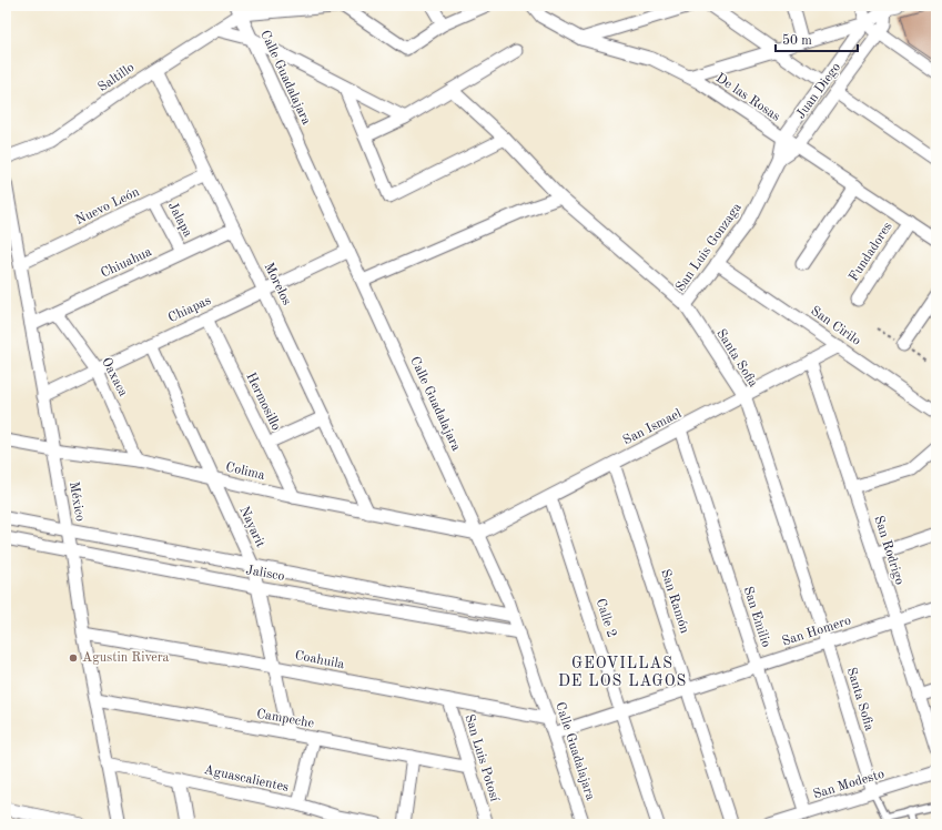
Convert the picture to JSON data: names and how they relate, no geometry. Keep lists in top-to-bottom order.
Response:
{
  "streets": {
    "street": [
      "Saltillo",
      "Calle Guadalajara",
      "Juan Diego",
      "De las Rosas",
      "Nuevo León",
      "Jalapa",
      "San Luis Gonzaga",
      "Fundadores",
      "Chiuahua",
      "Morelos",
      "Chiapas",
      "San Cirilo",
      "Santa Sofia",
      "Oaxaca",
      "Hermosillo",
      "San Ismael",
      "Colima",
      "México",
      "Nayarit",
      "San Rodrigo",
      "Jalisco",
      "San Ramón",
      "San Emilio",
      "Calle 2",
      "San Homero",
      "Coahuila",
      "Campeche",
      "San Luis Potosí",
      "Aguascalientes",
      "San Modesto"
    ]
  },
  "crossings": [
    ["Saltillo", "Calle Guadalajara"],
    ["Saltillo", "Morelos"],
    ["Calle Guadalajara", "Chiapas"],
    ["Calle Guadalajara", "San Ismael"],
    ["Calle Guadalajara", "Colima"],
    ["Calle Guadalajara", "Jalisco"],
    ["Calle Guadalajara", "San Homero"],
    ["Calle Guadalajara", "Coahuila"],
    ["Juan Diego", "De las Rosas"],
    ["Juan Diego", "San Luis Gonzaga"],
    ["De las Rosas", "San Luis Gonzaga"],
    ["De las Rosas", "Fundadores"],
    ["Nuevo León", "Jalapa"],
    ["Nuevo León", "Morelos"],
    ["Nuevo León", "México"],
    ["Jalapa", "Chiuahua"],
    ["San Luis Gonzaga", "San Cirilo"],
    ["San Luis Gonzaga", "Santa Sofia"],
    ["Chiuahua", "Morelos"],
    ["Chiuahua", "Oaxaca"],
    ["Chiuahua", "México"],
    ["Morelos", "Chiapas"],
    ["Morelos", "Colima"],
    ["Chiapas", "Oaxaca"],
    ["Chiapas", "Hermosillo"],
    ["Chiapas", "México"],
    ["Chiapas", "Nayarit"],
    ["San Cirilo", "San Ismael"],
    ["Santa Sofia", "San Ismael"],
    ["Santa Sofia", "San Homero"],
    ["Santa Sofia", "San Modesto"],
    ["Oaxaca", "Colima"],
    ["Hermosillo", "Colima"],
    ["San Ismael", "Colima"],
    ["San Ismael", "San Rodrigo"],
    ["San Ismael", "San Ramón"],
    ["San Ismael", "San Emilio"],
    ["San Ismael", "Calle 2"],
    ["Colima", "México"],
    ["Colima", "Nayarit"],
    ["México", "Jalisco"],
    ["México", "Coahuila"],
    ["México", "Campeche"],
    ["México", "Aguascalientes"],
    ["Nayarit", "Jalisco"],
    ["Nayarit", "Coahuila"],
    ["Nayarit", "Campeche"],
    ["San Rodrigo", "San Homero"],
    ["San Ramón", "San Homero"],
    ["San Emilio", "San Homero"],
    ["San Emilio", "San Modesto"],
    ["Calle 2", "San Homero"],
    ["Coahuila", "San Luis Potosí"],
    ["Campeche", "San Luis Potosí"]
  ],
  "districts": ["GEOVILLAS DE LOS LAGOS"],
  "places": ["Agustin Rivera"],
  "scale_bar": "50 m"
}
